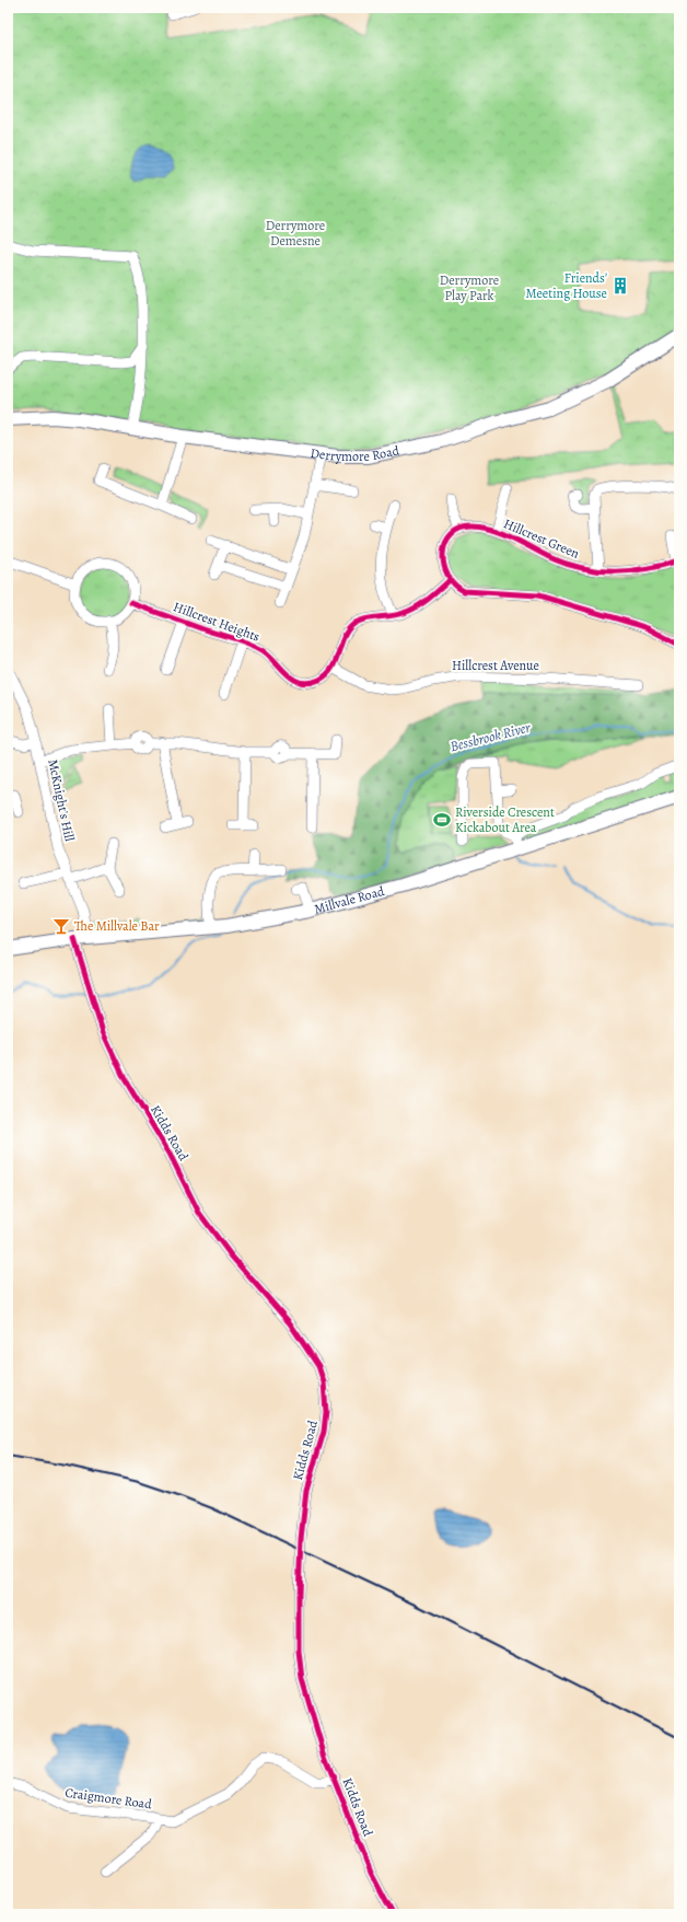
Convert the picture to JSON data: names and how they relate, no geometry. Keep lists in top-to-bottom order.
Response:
{
  "streets": {
    "main road": ["Derrymore Road", "Millvale Road"],
    "street": [
      "Hillcrest Green",
      "Hillcrest Heights",
      "Hillcrest Avenue",
      "McKnight's Hill",
      "Kidds Road",
      "Craigmore Road"
    ]
  },
  "crossings": [
    ["Hillcrest Heights", "Hillcrest Avenue"],
    ["McKnight's Hill", "Millvale Road"],
    ["McKnight's Hill", "Kidds Road"],
    ["Millvale Road", "Kidds Road"],
    ["Kidds Road", "Craigmore Road"]
  ],
  "water": ["Bessbrook River"],
  "parks": ["Derrymore Demesne", "Derrymore Play Park"],
  "places": {
    "building": ["Friends' Meeting House"],
    "sports": ["Riverside Crescent Kickabout Area"],
    "bar": ["The Millvale Bar"]
  }
}
